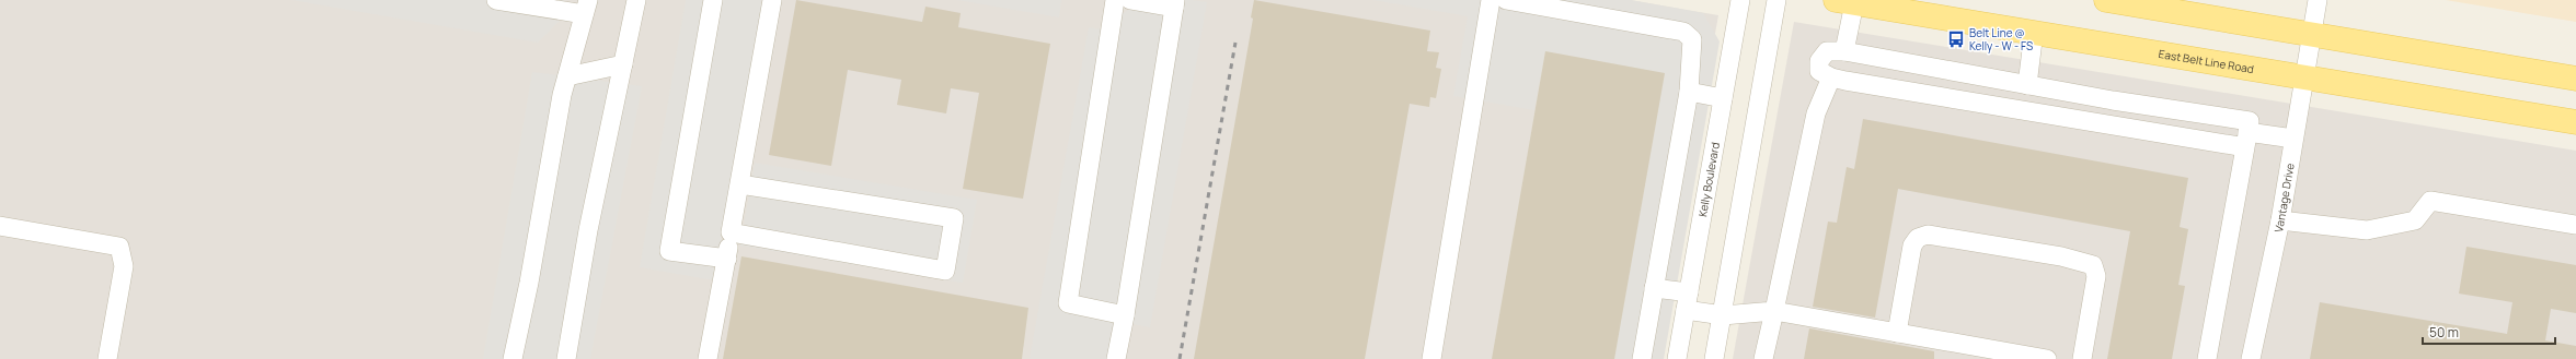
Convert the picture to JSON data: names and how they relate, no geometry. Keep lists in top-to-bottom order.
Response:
{
  "streets": {
    "main road": ["East Belt Line Road"],
    "street": ["Kelly Boulevard", "Vantage Drive"]
  },
  "crossings": [
    ["East Belt Line Road", "Vantage Drive"]
  ],
  "places": {
    "bus stop": ["Belt Line @ Kelly - W - FS"]
  },
  "scale_bar": "50 m"
}
